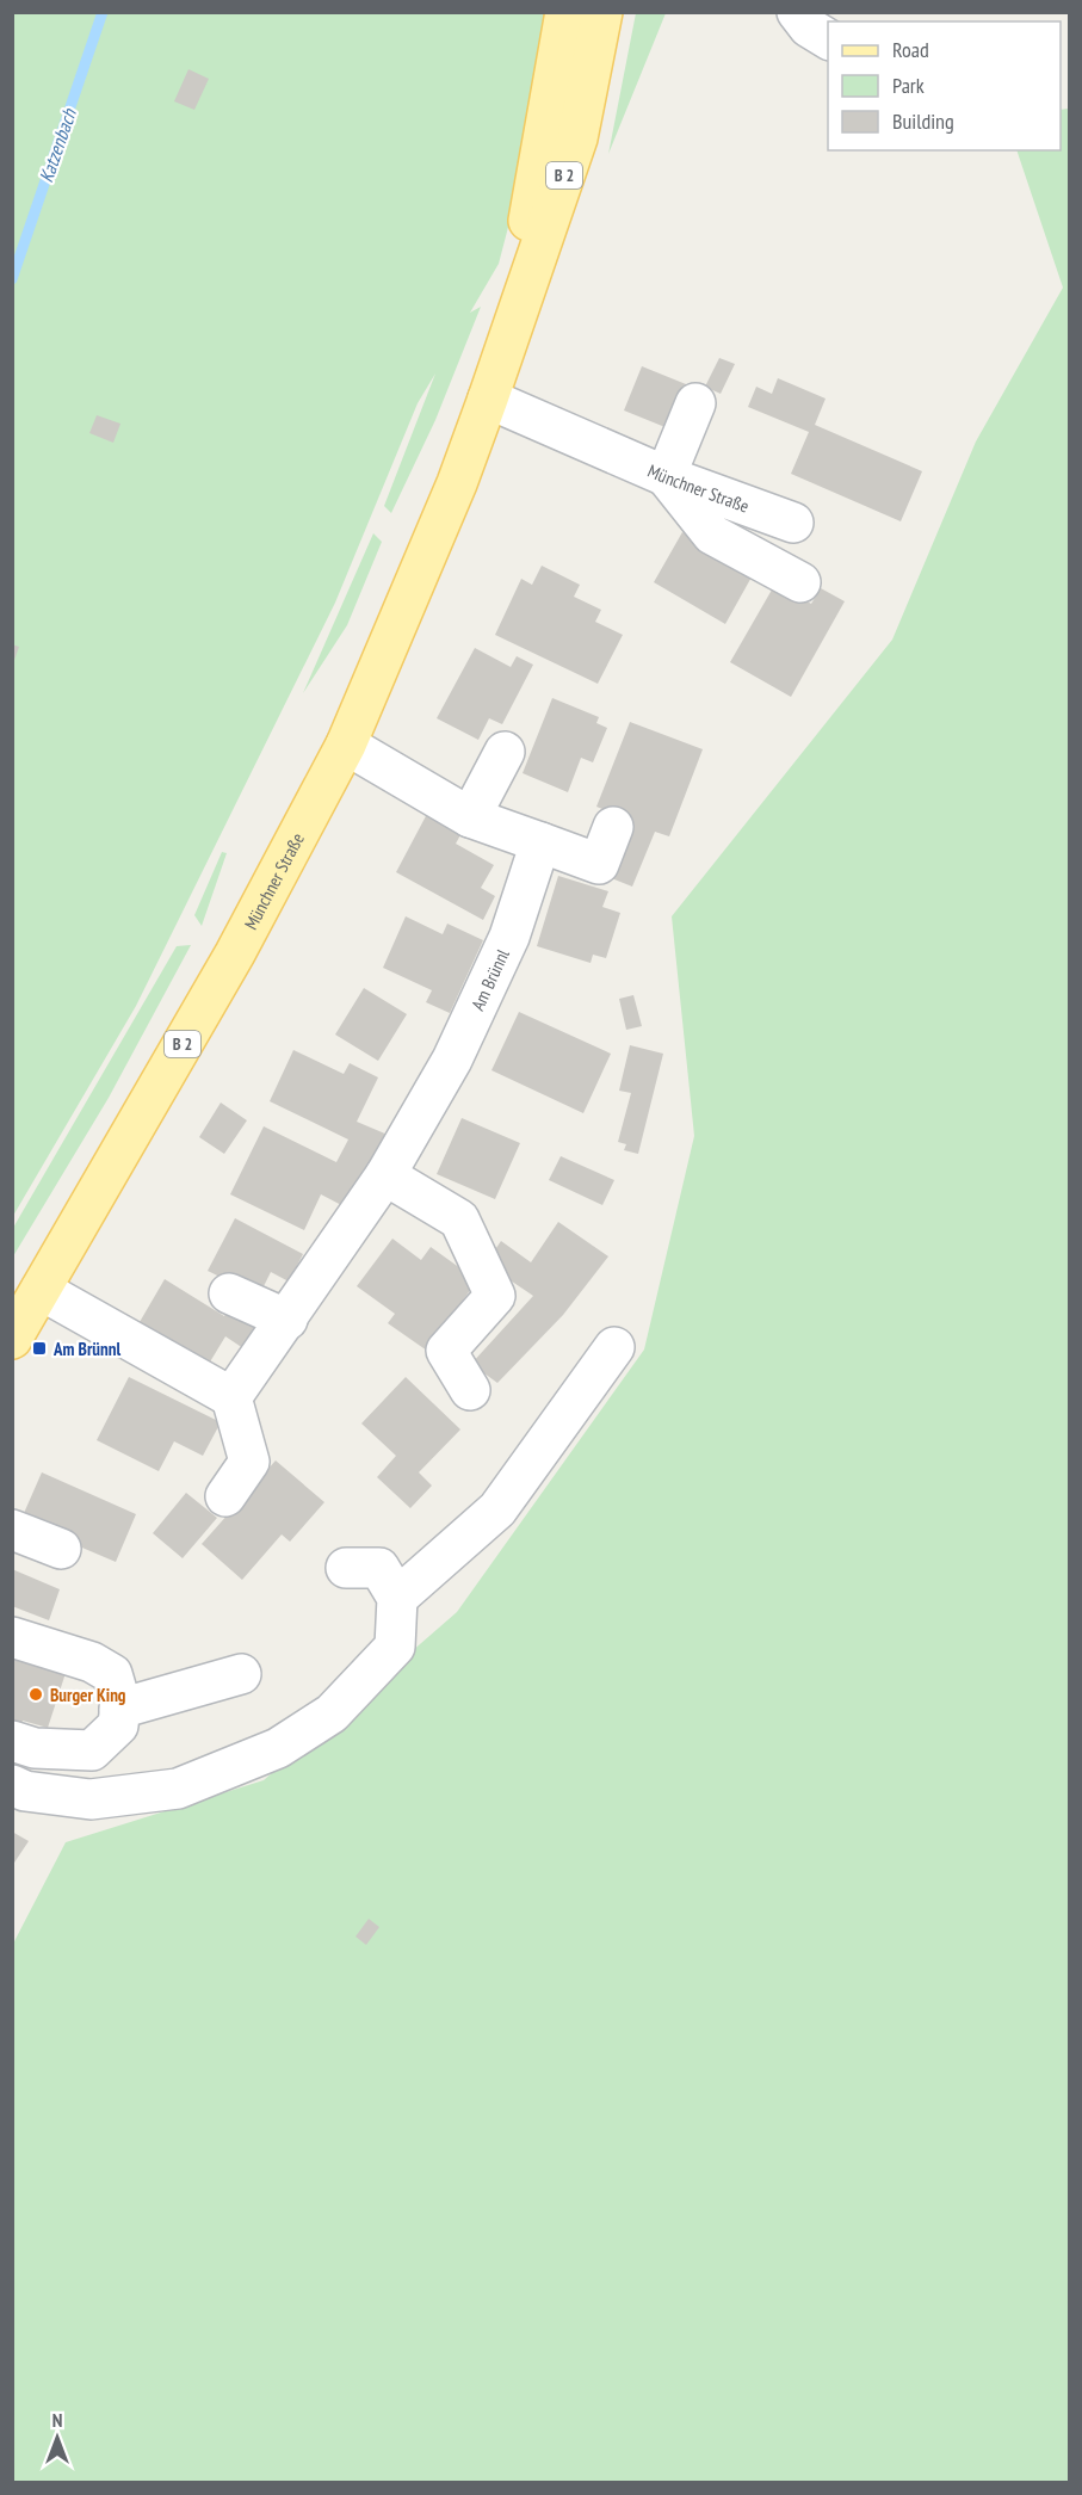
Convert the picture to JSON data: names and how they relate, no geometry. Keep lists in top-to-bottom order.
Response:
{
  "streets": {
    "main road": ["B 2", "Münchner Straße"],
    "street": ["Am Brünnl"]
  },
  "crossings": [
    ["B 2", "Münchner Straße"]
  ],
  "water": ["Katzenbach"],
  "places": {
    "transit": ["Am Brünnl"],
    "other": ["Burger King"]
  },
  "legend": ["Road", "Park", "Building"],
  "north": "top"
}
